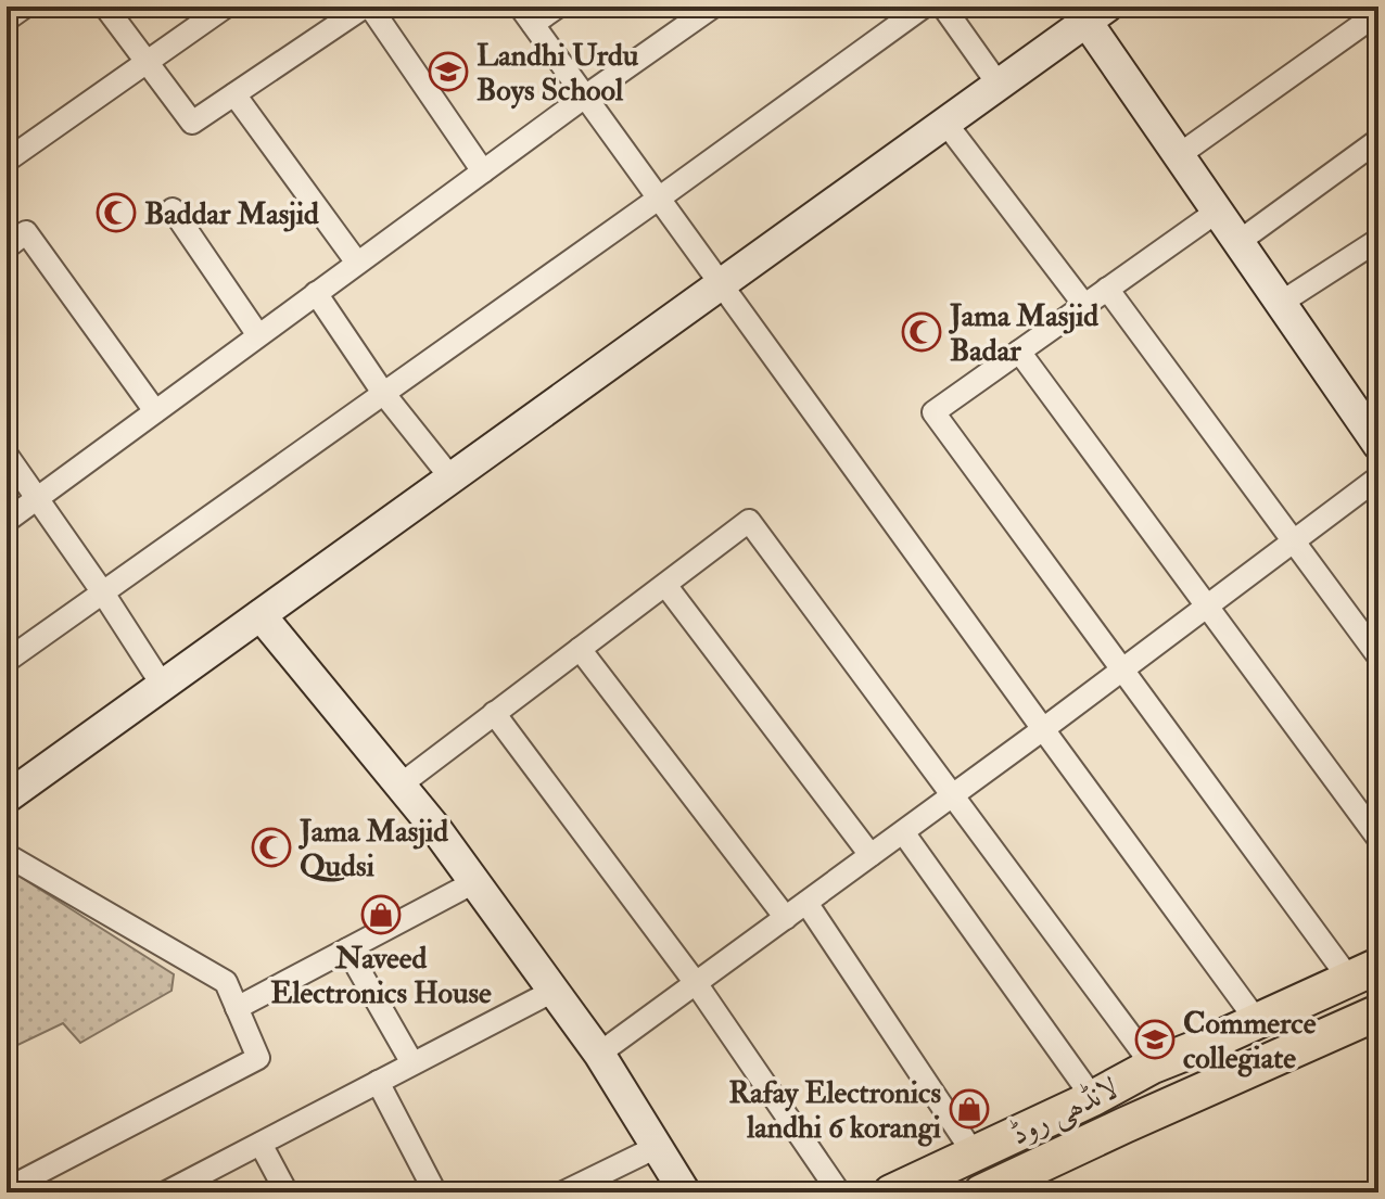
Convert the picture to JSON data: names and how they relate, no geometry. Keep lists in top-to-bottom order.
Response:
{
  "streets": {
    "main road": ["لانڈھی روڈ"]
  },
  "places": {
    "school or university": ["Landhi Urdu Boys School", "Commerce collegiate"],
    "mosque": ["Baddar Masjid", "Jama Masjid Badar", "Jama Masjid Qudsi"],
    "shop": ["Naveed Electronics House", "Rafay Electronics landhi 6 korangi"]
  }
}
